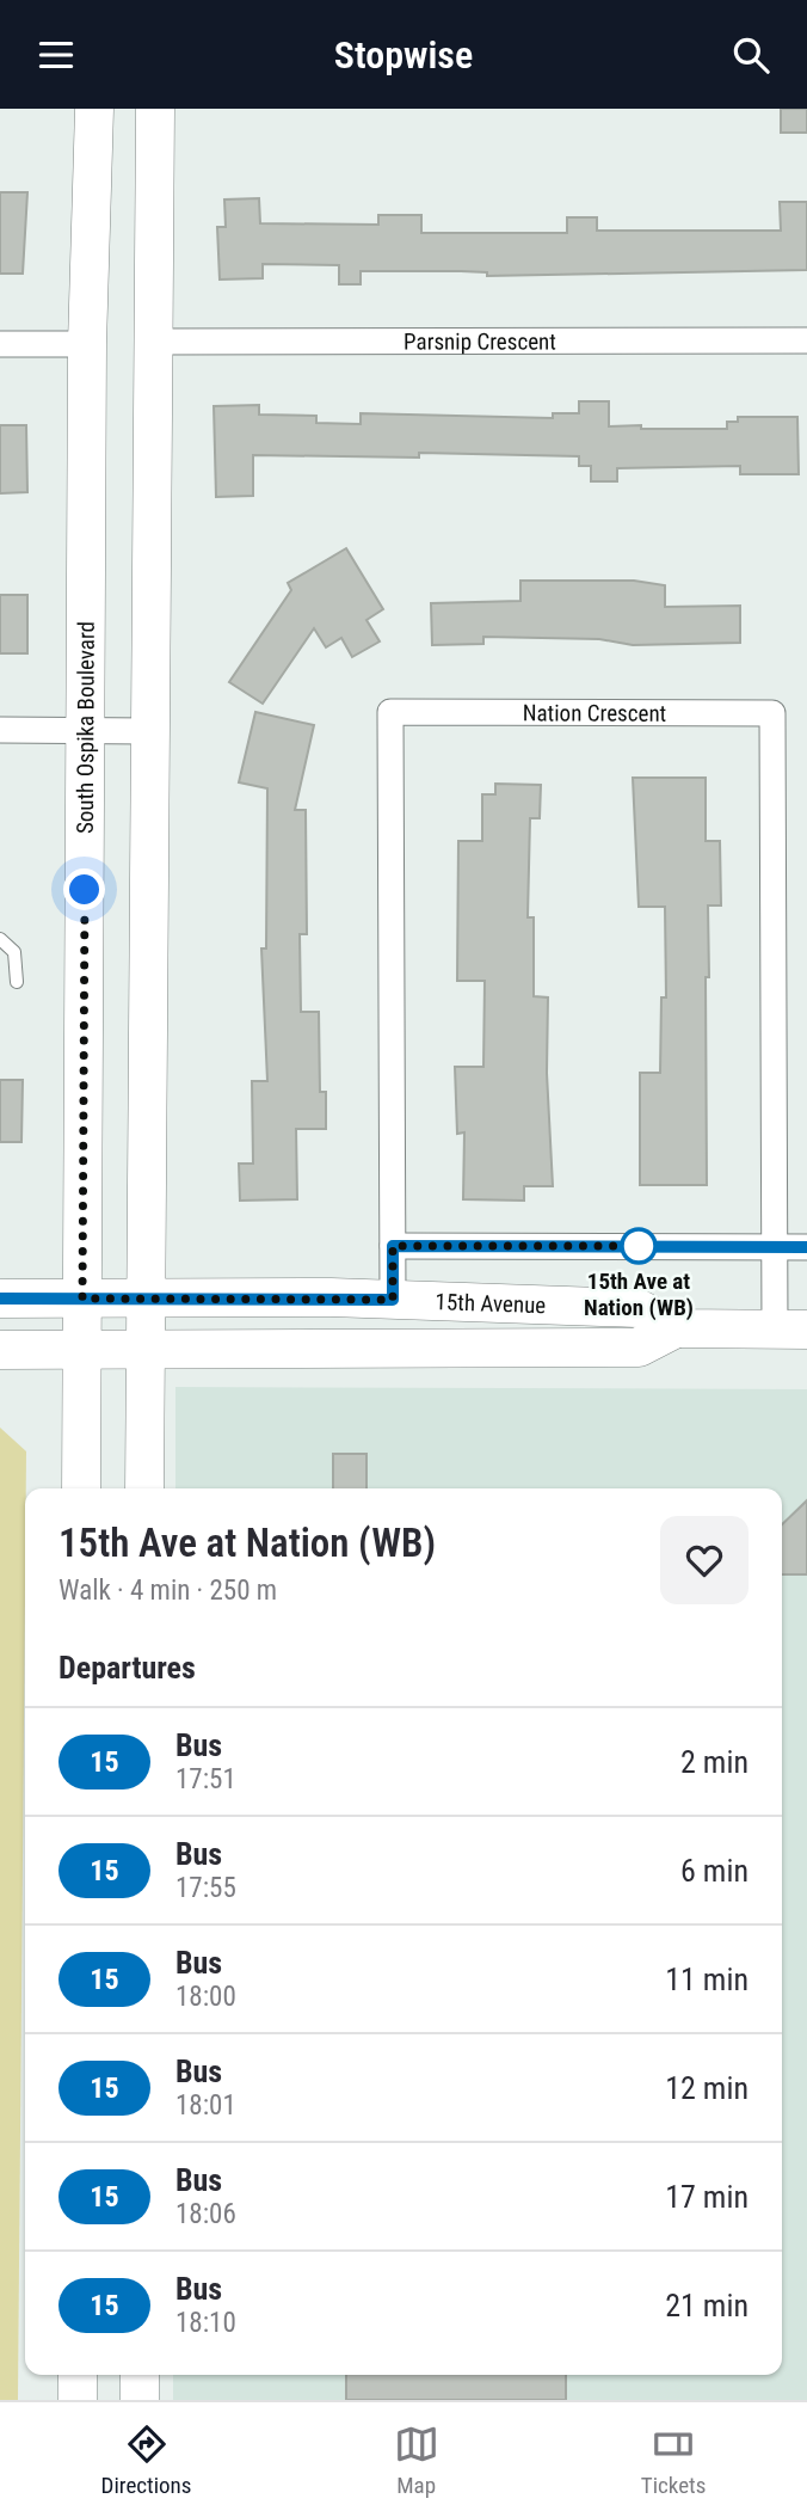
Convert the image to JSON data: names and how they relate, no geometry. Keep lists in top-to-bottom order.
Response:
{
  "streets": {
    "main road": ["South Ospika Boulevard", "15th Avenue"],
    "street": ["Parsnip Crescent", "Nation Crescent"]
  },
  "crossings": [
    ["Nation Crescent", "15th Avenue"],
    ["South Ospika Boulevard", "15th Avenue"]
  ],
  "places": ["15th Ave at Nation (WB)"],
  "lines": ["bus line 15"],
  "page": {
    "header": "Stopwise",
    "heading": [
      ["15th Ave at Nation (WB)", "Walk · 4 min · 250 m"],
      "Departures"
    ],
    "list": [
      {
        "mark": "15",
        "name": "Bus",
        "note": "17:51",
        "value": "2 min"
      },
      {
        "mark": "15",
        "name": "Bus",
        "note": "17:55",
        "value": "6 min"
      },
      {
        "mark": "15",
        "name": "Bus",
        "note": "18:00",
        "value": "11 min"
      },
      {
        "mark": "15",
        "name": "Bus",
        "note": "18:01",
        "value": "12 min"
      },
      {
        "mark": "15",
        "name": "Bus",
        "note": "18:06",
        "value": "17 min"
      },
      {
        "mark": "15",
        "name": "Bus",
        "note": "18:10",
        "value": "21 min"
      }
    ],
    "tabs": ["Directions", "Map", "Tickets"]
  }
}
